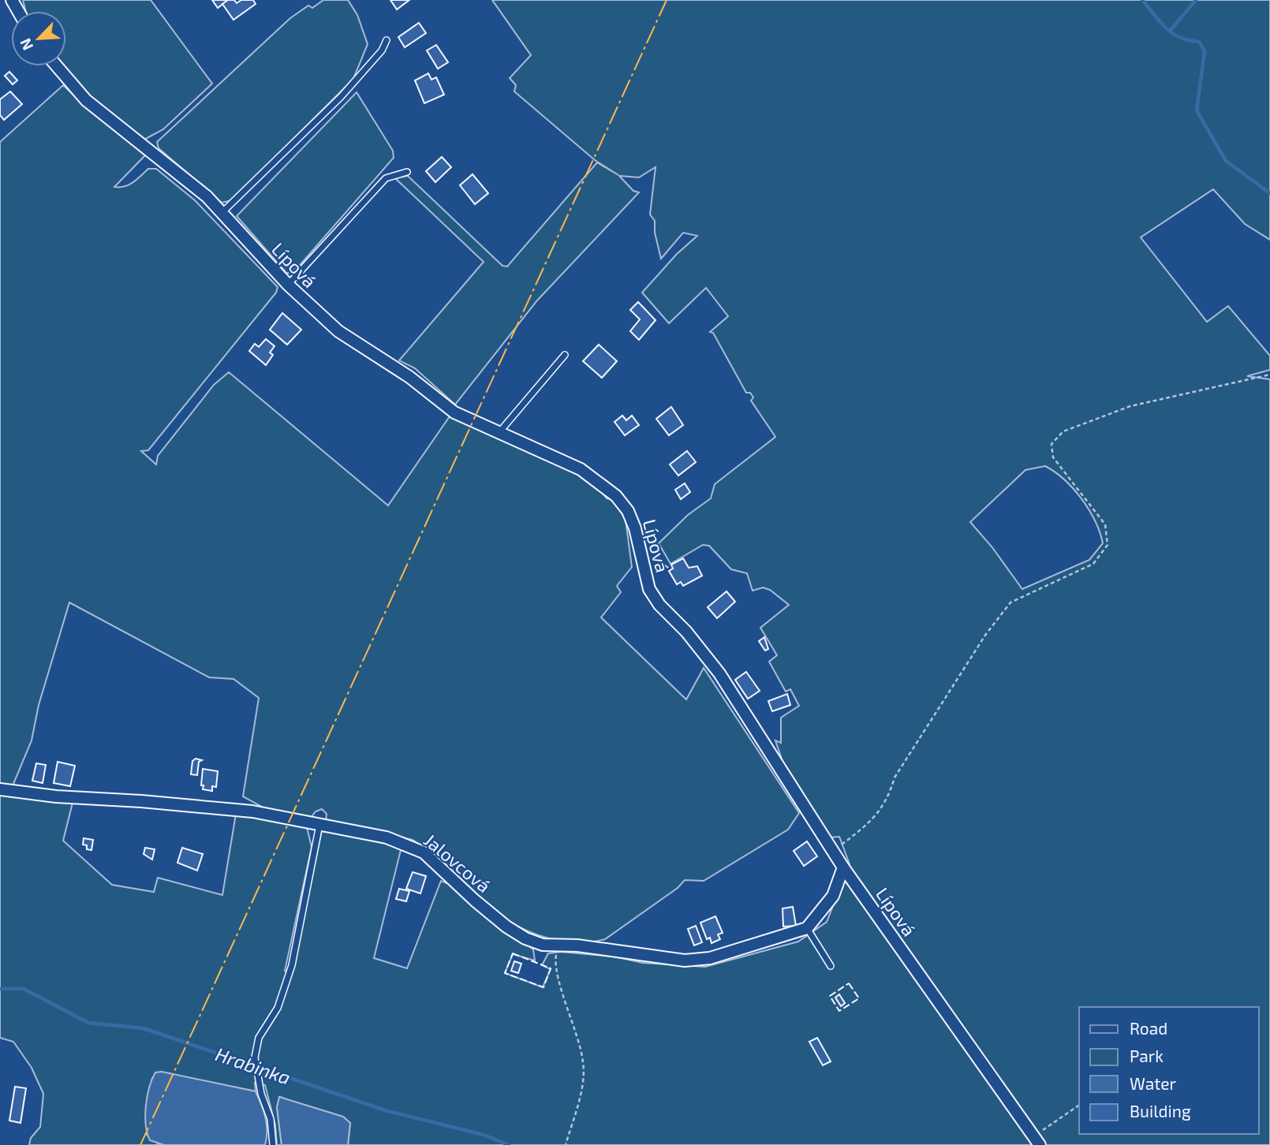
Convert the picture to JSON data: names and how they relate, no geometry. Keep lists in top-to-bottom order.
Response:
{
  "streets": {
    "street": ["Lípová", "Jalovcová"]
  },
  "water": ["Hrabinka"],
  "legend": [
    "Road",
    "Park",
    "Water",
    "Building"
  ],
  "north": "bottom left"
}
